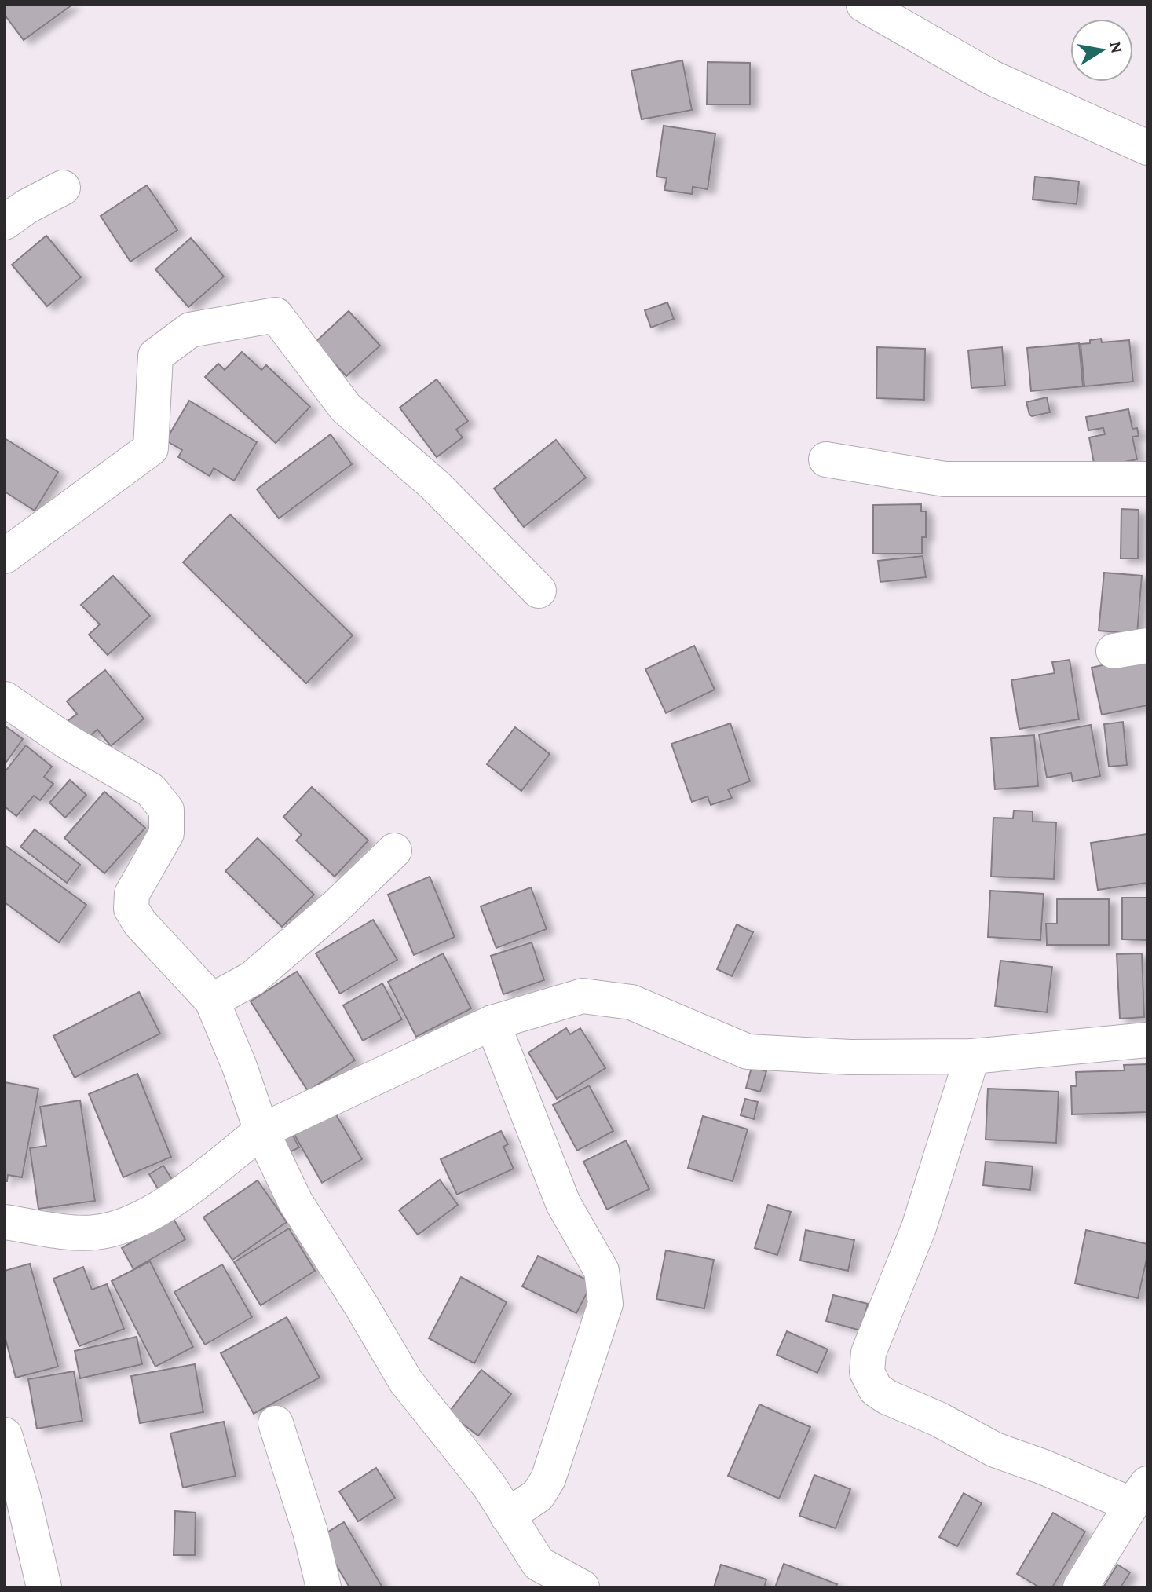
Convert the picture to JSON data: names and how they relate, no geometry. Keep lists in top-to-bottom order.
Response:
{
  "north": "right"
}
